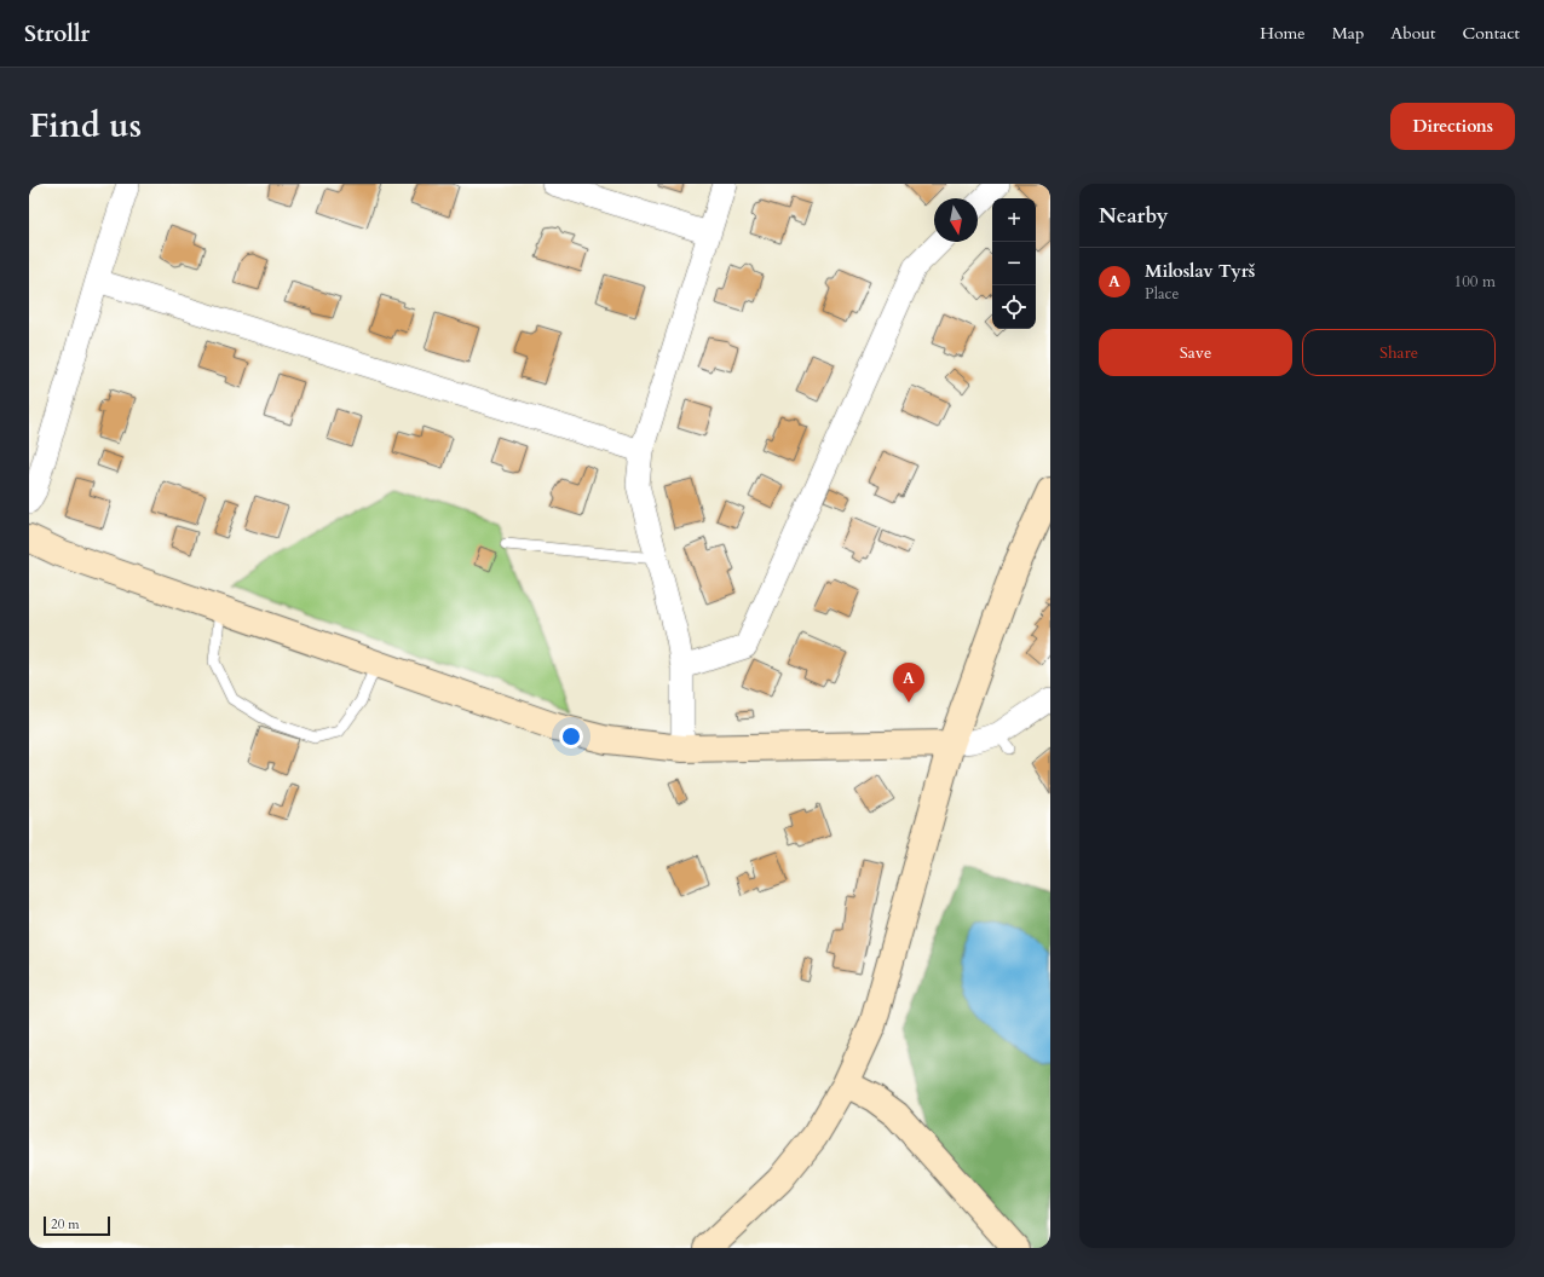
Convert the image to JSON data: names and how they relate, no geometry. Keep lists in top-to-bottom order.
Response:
{
  "scale_bar": "20 m",
  "north": "bottom",
  "page": {
    "header": "Strollr",
    "nav": [
      "Home",
      "Map",
      "About",
      "Contact"
    ],
    "title": "Find us",
    "buttons": [
      "Directions",
      ["Save", "Share"]
    ],
    "heading": "Nearby",
    "map_buttons": ["+", "−"],
    "list": [
      {
        "mark": "A",
        "name": "Miloslav Tyrš",
        "note": "Place",
        "value": "100 m"
      }
    ],
    "pins": "A",
    "scale": "20 m"
  }
}
